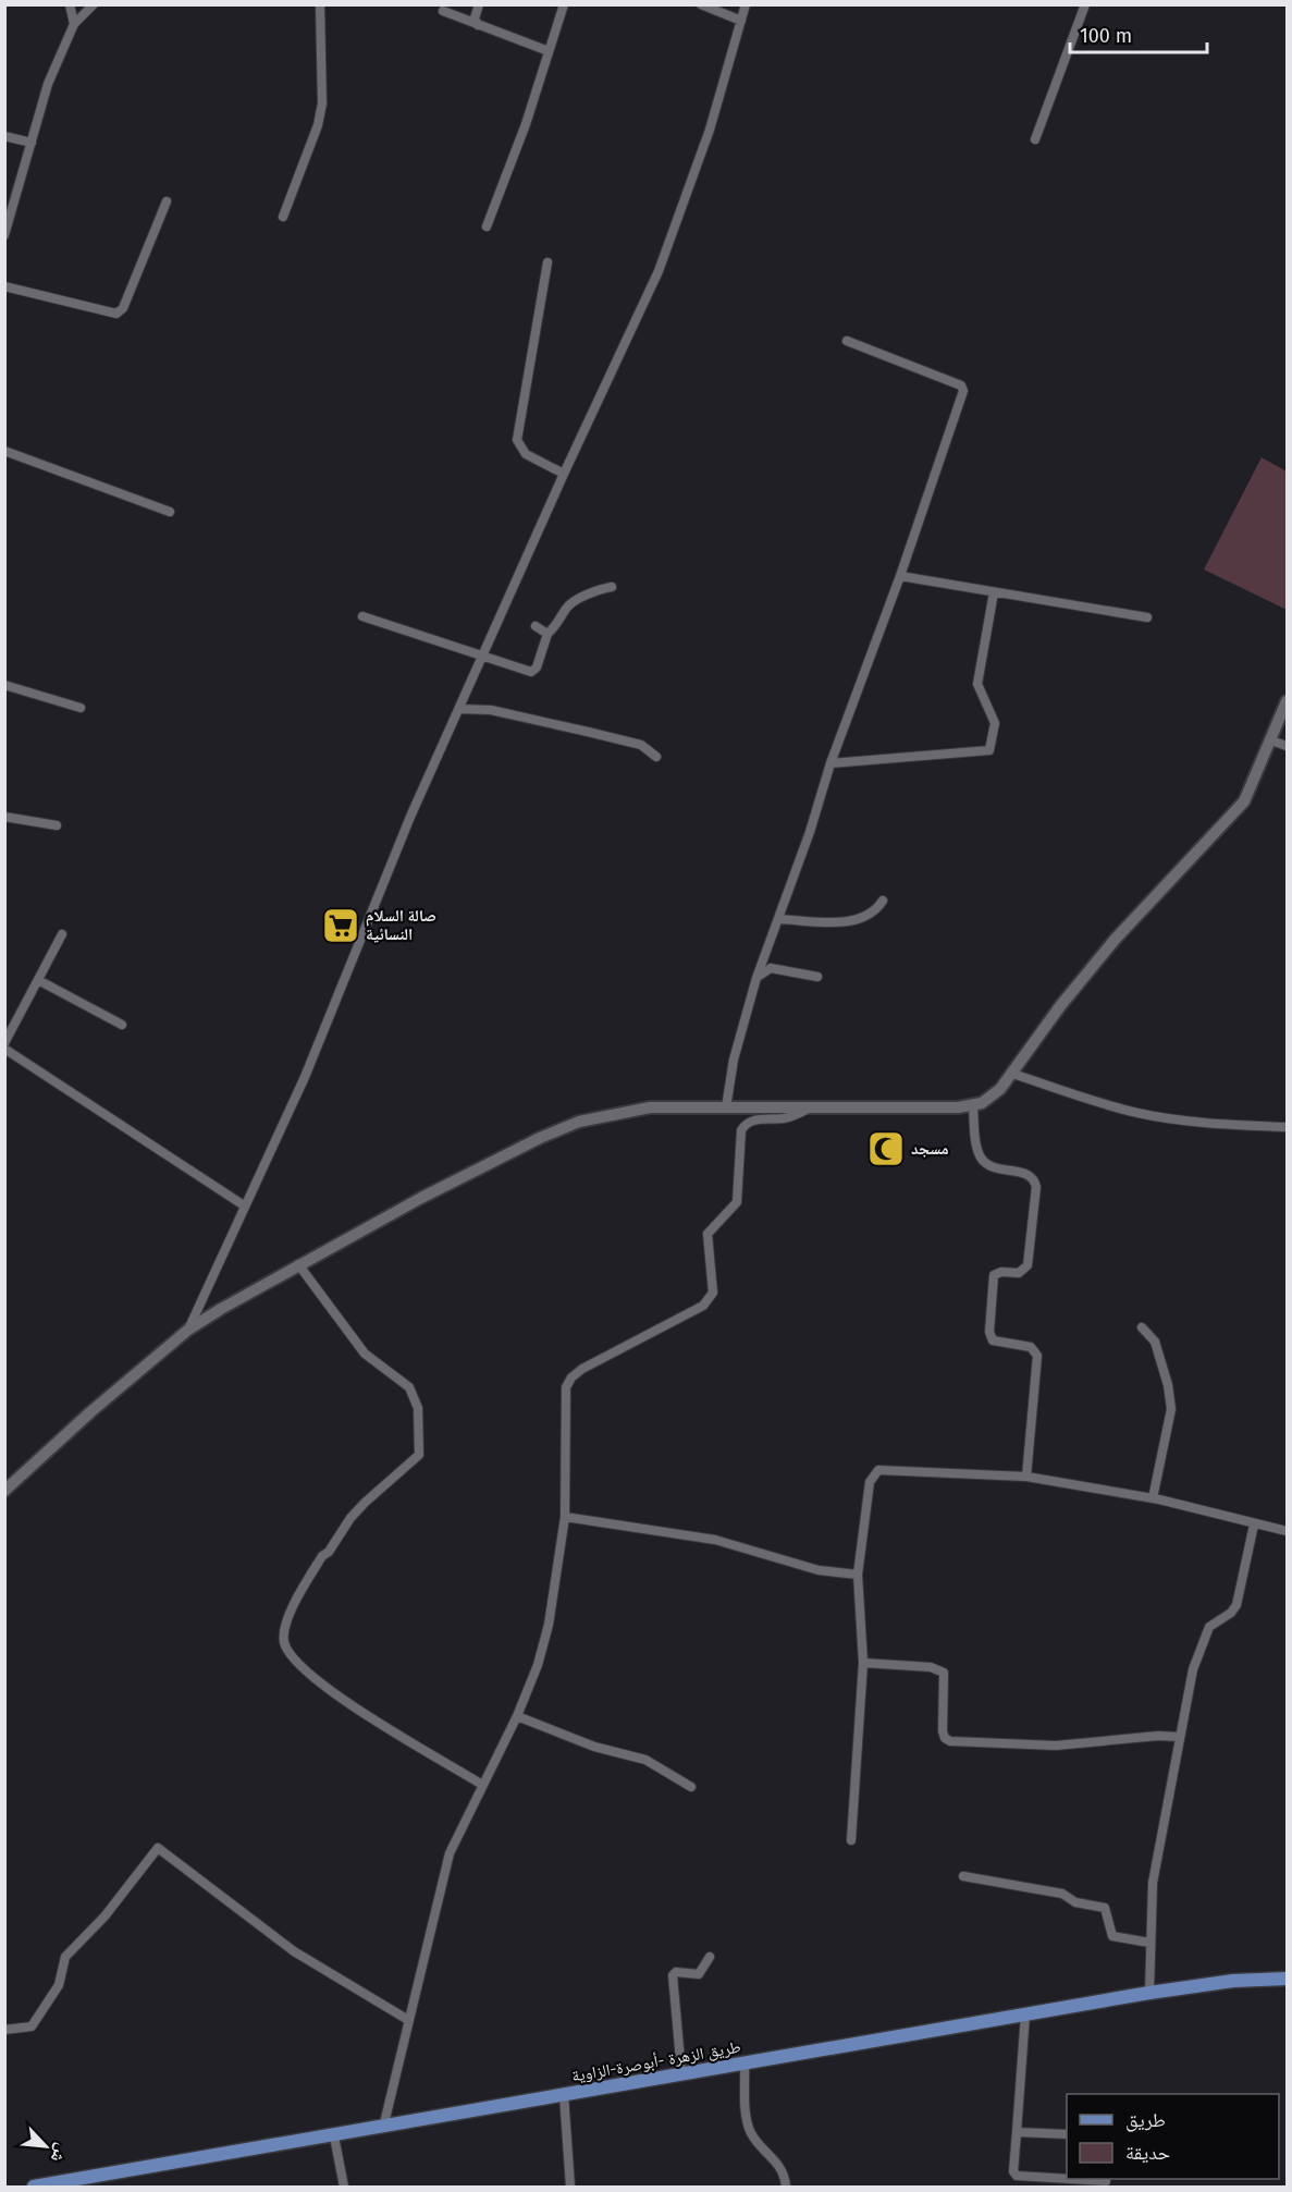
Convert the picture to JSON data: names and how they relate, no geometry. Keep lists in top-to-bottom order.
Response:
{
  "streets": {
    "main road": ["طريق الزهرة -أبوصرة-الزاوية"]
  },
  "places": {
    "supermarket": ["صالة السلام النسائية"],
    "mosque": ["مسجد"]
  },
  "legend": ["طريق", "حديقة"],
  "scale_bar": "100 m",
  "north": "bottom right"
}
